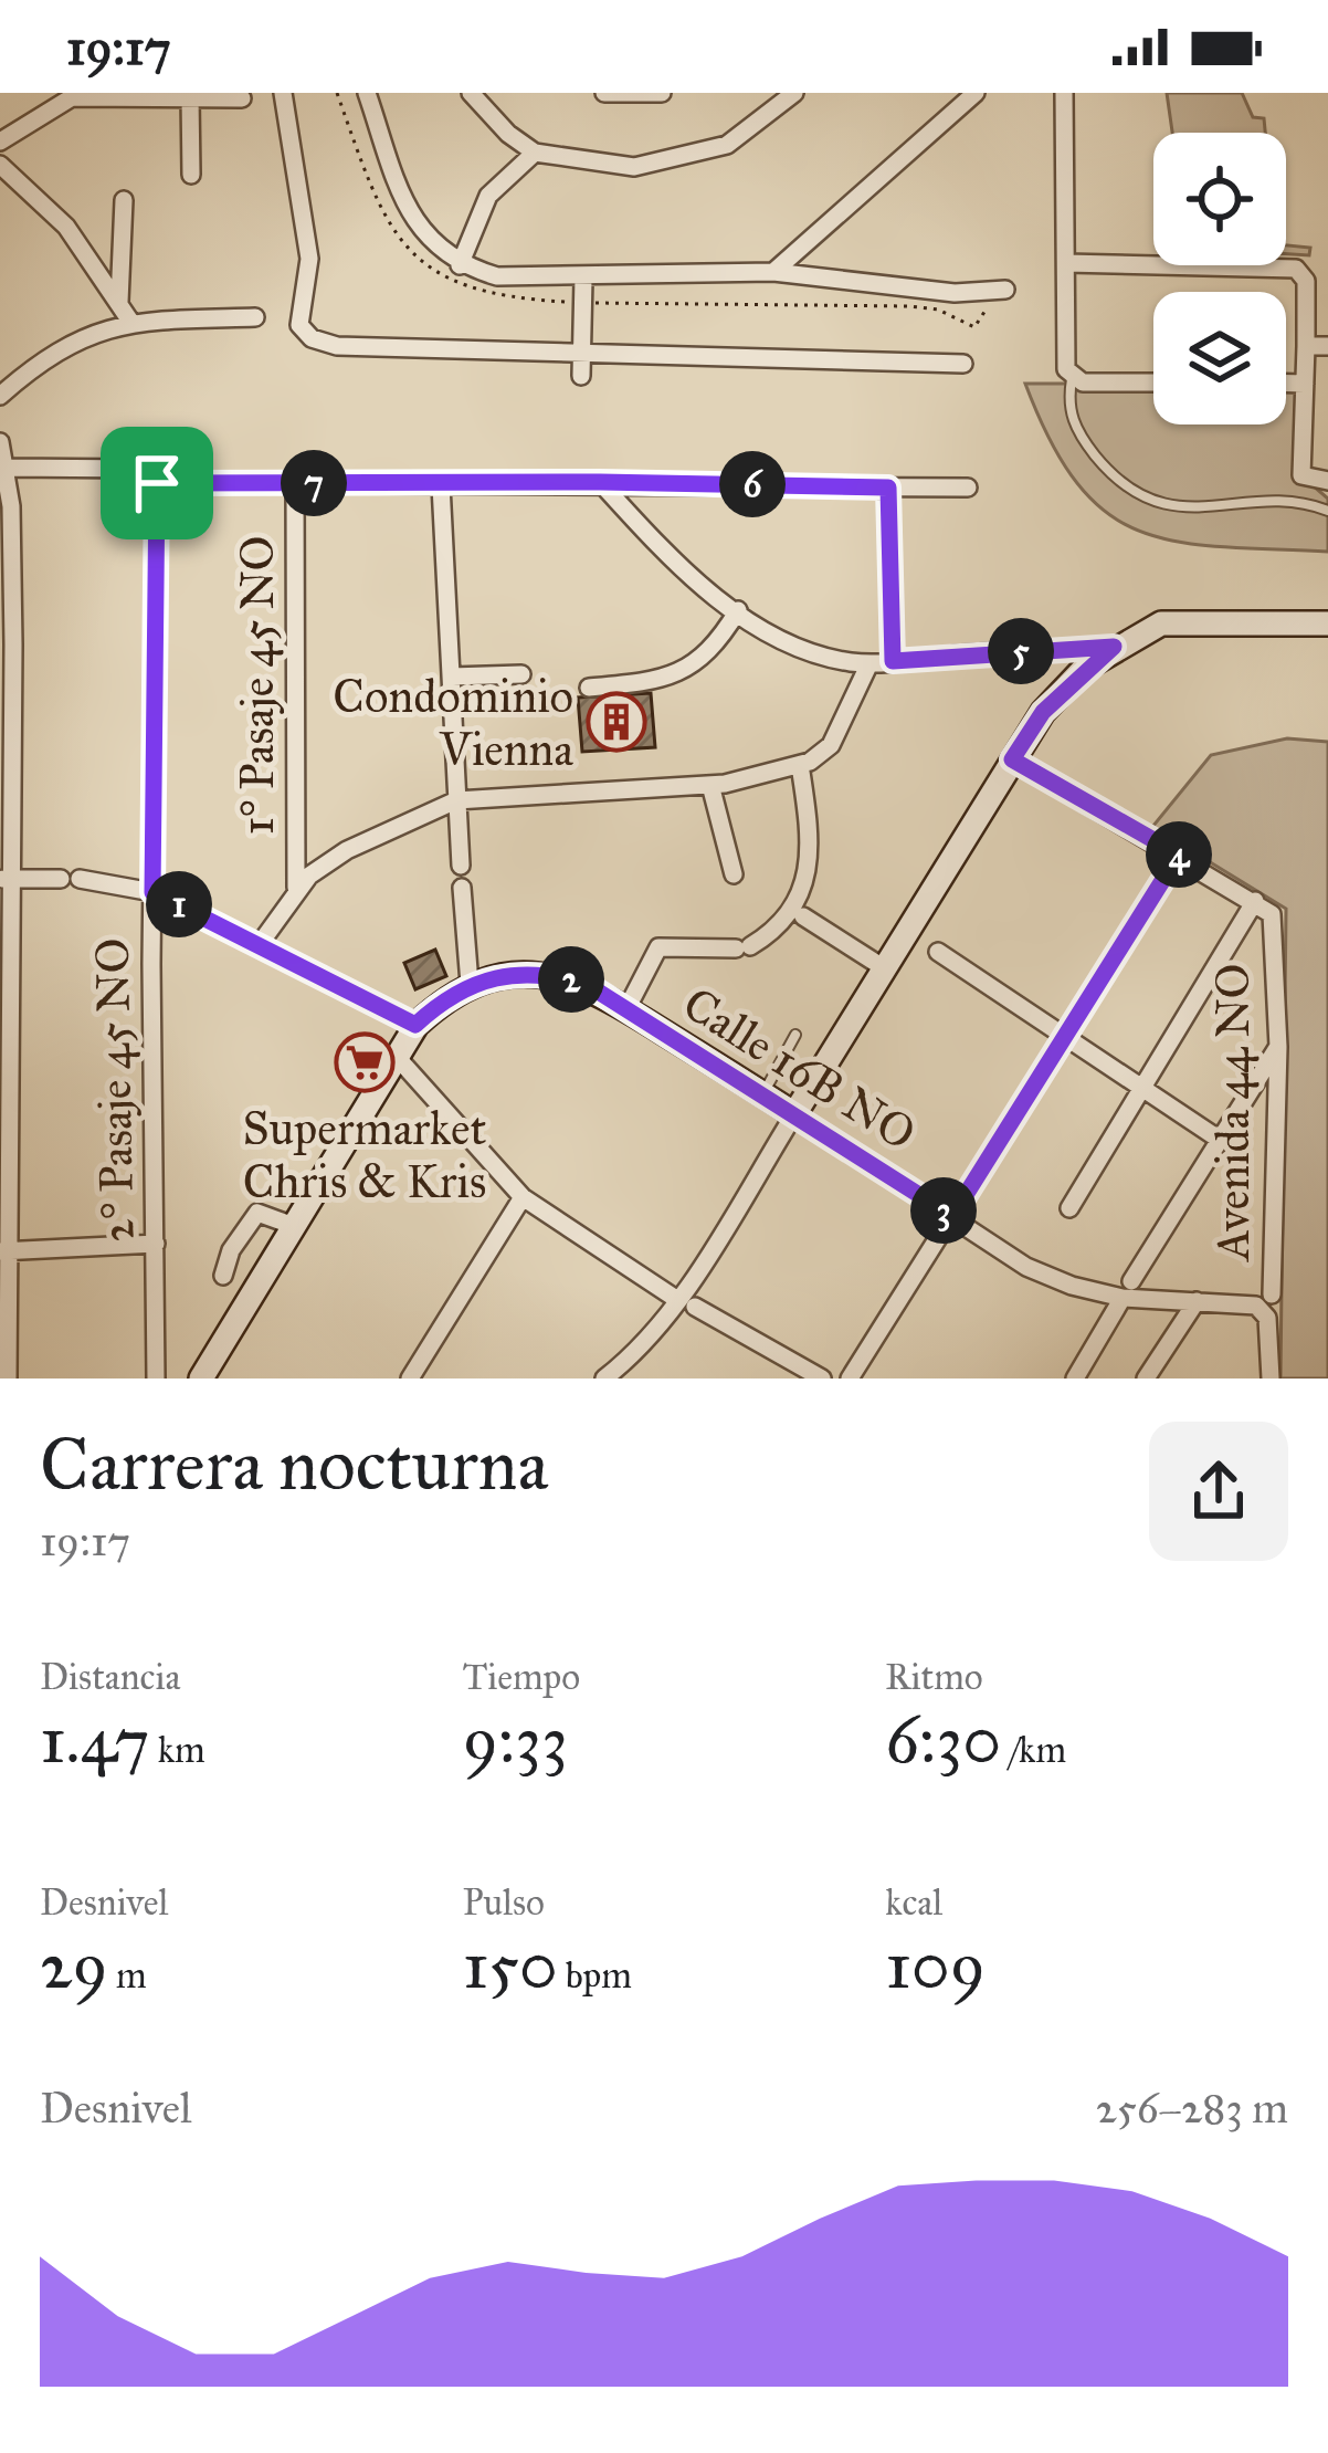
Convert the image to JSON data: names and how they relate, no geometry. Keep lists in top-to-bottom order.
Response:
{
  "streets": {
    "street": [
      "1° Pasaje 45 NO",
      "Calle 16B NO",
      "2° Pasaje 45 NO",
      "Avenida 44 NO"
    ]
  },
  "crossings": [
    ["Calle 16B NO", "Avenida 44 NO"]
  ],
  "places": {
    "building": ["Condominio Vienna"],
    "supermarket": ["Supermarket Chris & Kris"]
  },
  "page": {
    "status": "19:17",
    "pins": [
      "7",
      "6",
      "5",
      "4",
      "1",
      "2",
      "3"
    ],
    "heading": ["Carrera nocturna", "19:17"],
    "stats": [
      ["Distancia", "1.47 km"],
      ["Tiempo", "9:33"],
      ["Ritmo", "6:30 /km"],
      ["Desnivel", "29 m"],
      ["Pulso", "150 bpm"],
      ["kcal", "109"]
    ],
    "chart": ["Desnivel", "256–283 m"]
  }
}
